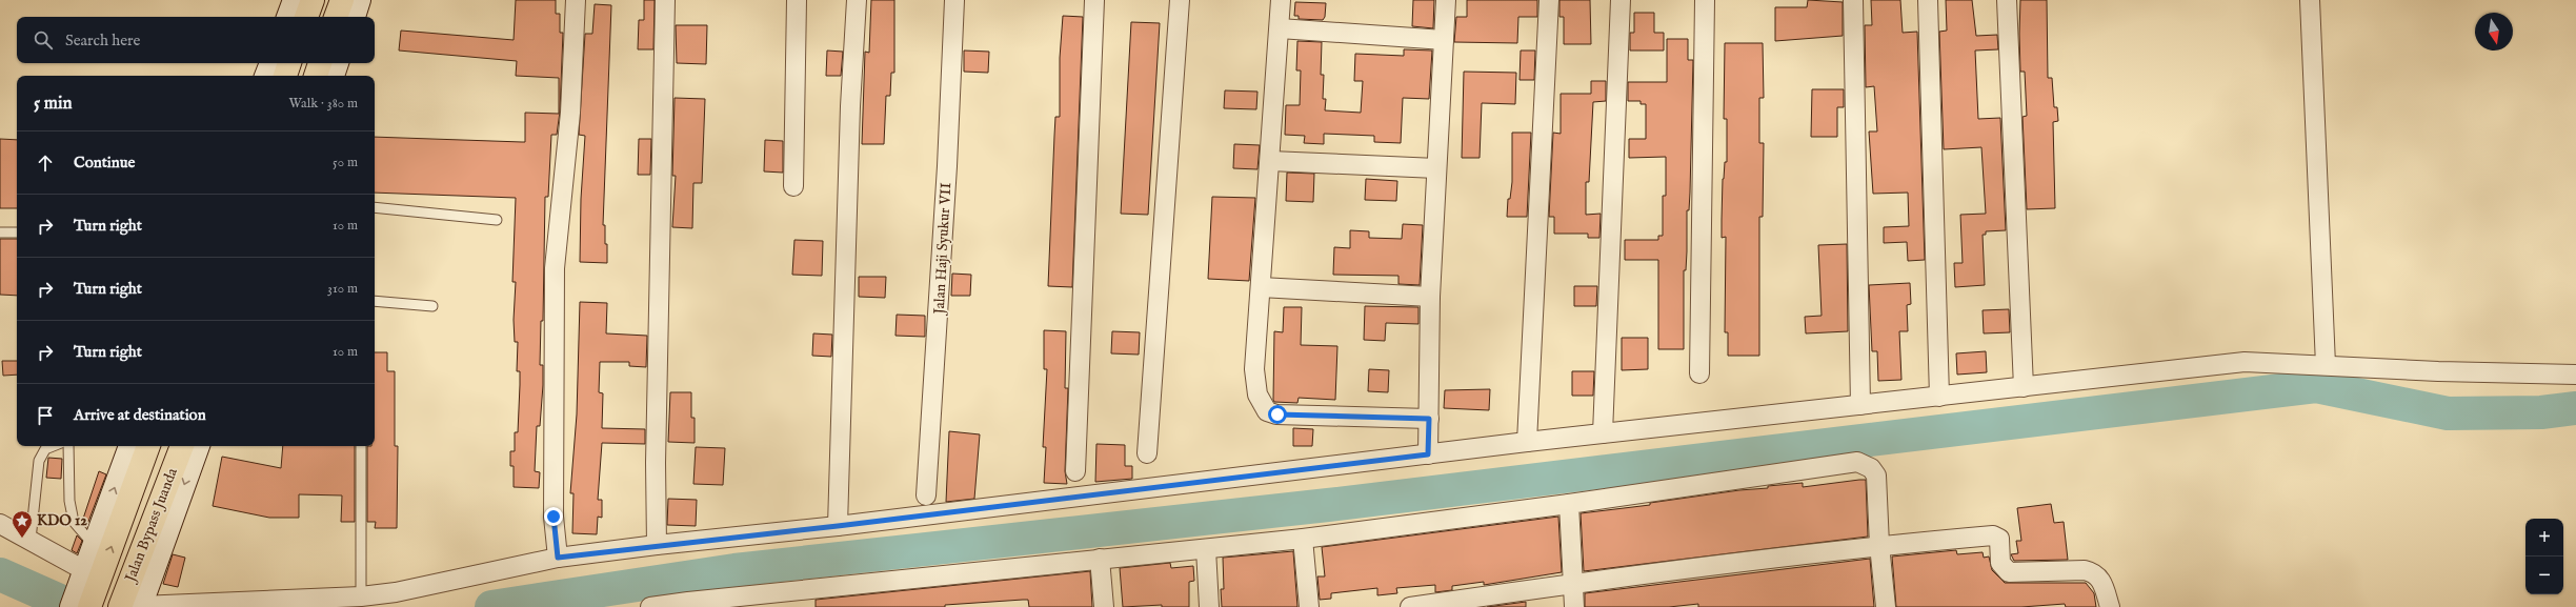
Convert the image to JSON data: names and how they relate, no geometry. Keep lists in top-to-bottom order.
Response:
{
  "streets": {
    "highway": ["Jalan Bypass Juanda"],
    "street": ["Jalan Haji Syukur VII"]
  },
  "places": {
    "place": ["KDO 12"]
  },
  "north": "bottom",
  "page": {
    "search": "Search here",
    "heading": ["5 min", "Walk · 380 m"],
    "list": [
      ["Continue", "50 m"],
      ["Turn right", "10 m"],
      ["Turn right", "310 m"],
      ["Turn right", "10 m"],
      "Arrive at destination"
    ],
    "map_buttons": ["+", "−"]
  }
}
